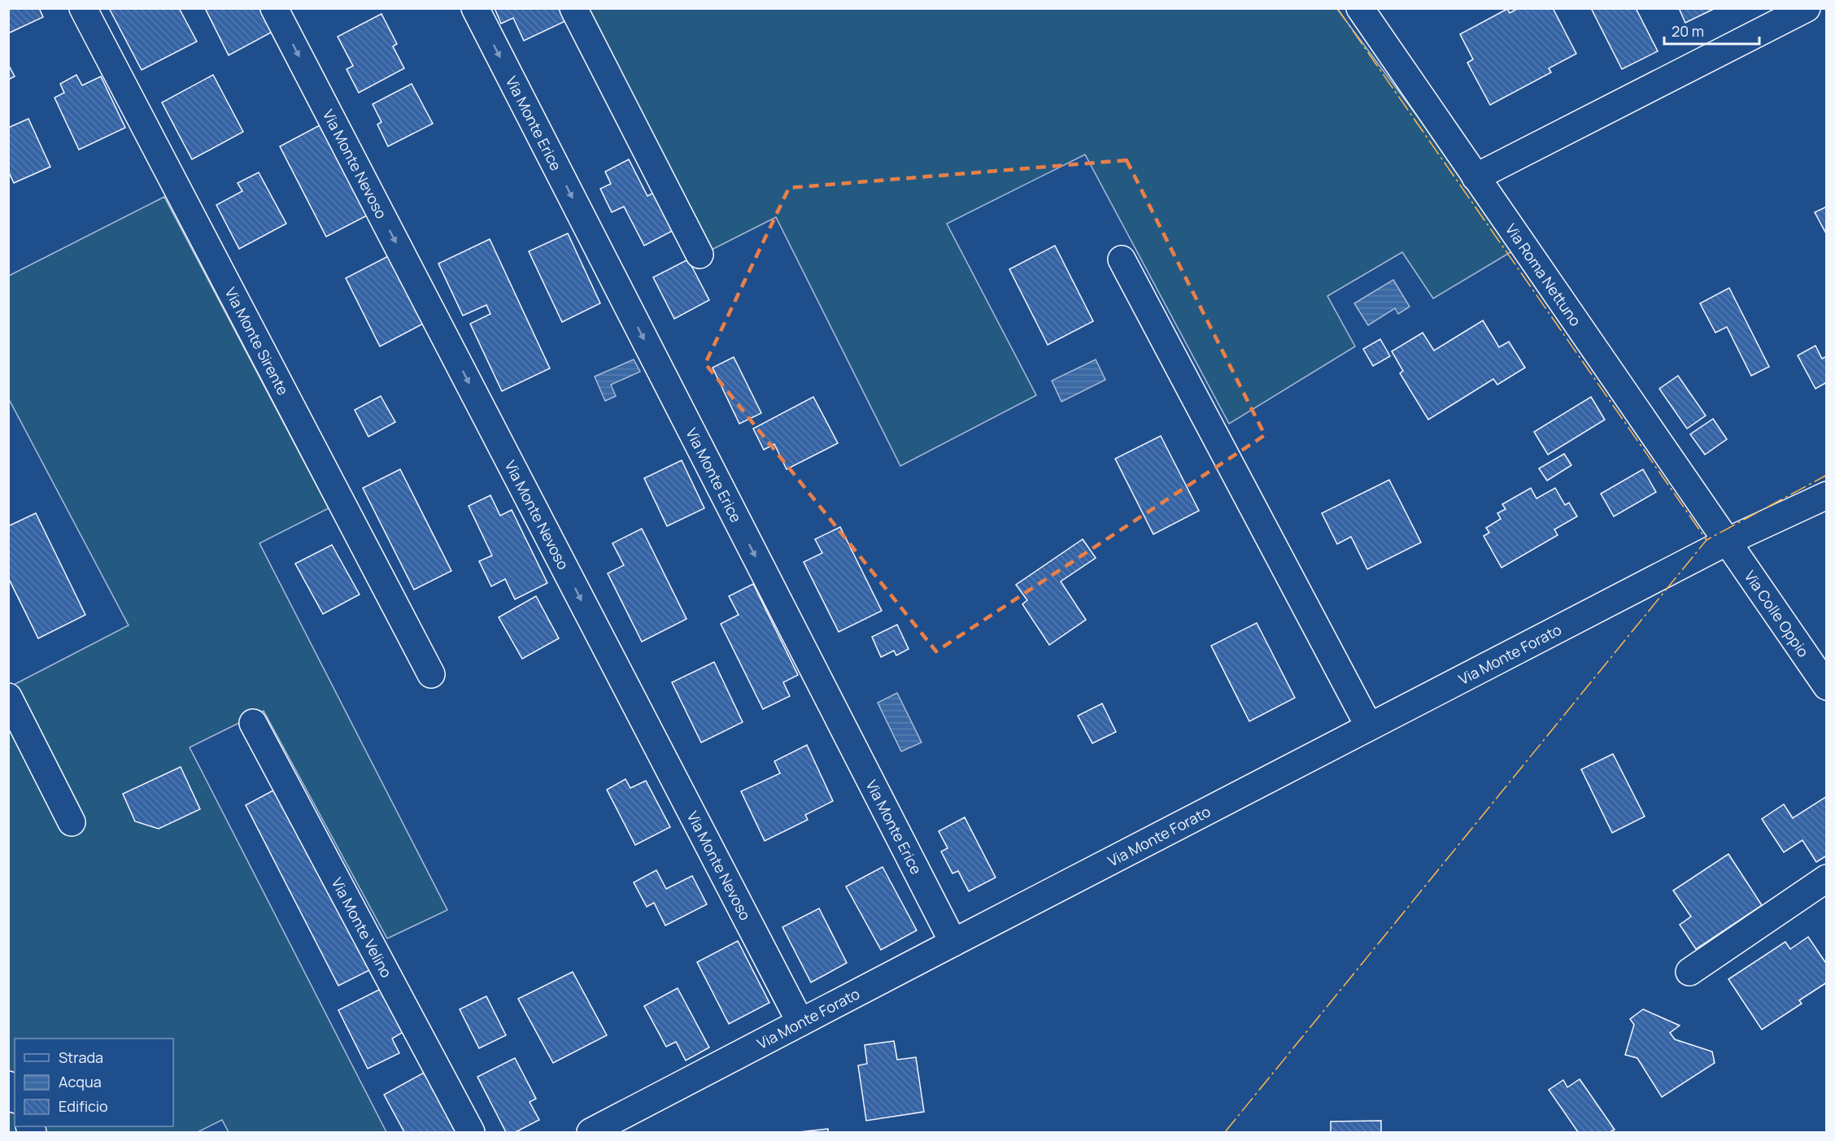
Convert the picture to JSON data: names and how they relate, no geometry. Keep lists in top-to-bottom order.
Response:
{
  "streets": {
    "street": [
      "Via Monte Erice",
      "Via Monte Nevoso",
      "Via Roma Nettuno",
      "Via Monte Sirente",
      "Via Colle Oppio",
      "Via Monte Forato",
      "Via Monte Velino"
    ]
  },
  "crossings": [
    ["Via Monte Erice", "Via Monte Forato"],
    ["Via Monte Nevoso", "Via Monte Forato"],
    ["Via Roma Nettuno", "Via Colle Oppio"],
    ["Via Roma Nettuno", "Via Monte Forato"],
    ["Via Colle Oppio", "Via Monte Forato"]
  ],
  "one_way": ["Via Monte Erice", "Via Monte Nevoso"],
  "legend": ["Strada", "Acqua", "Edificio"],
  "scale_bar": "20 m"
}
